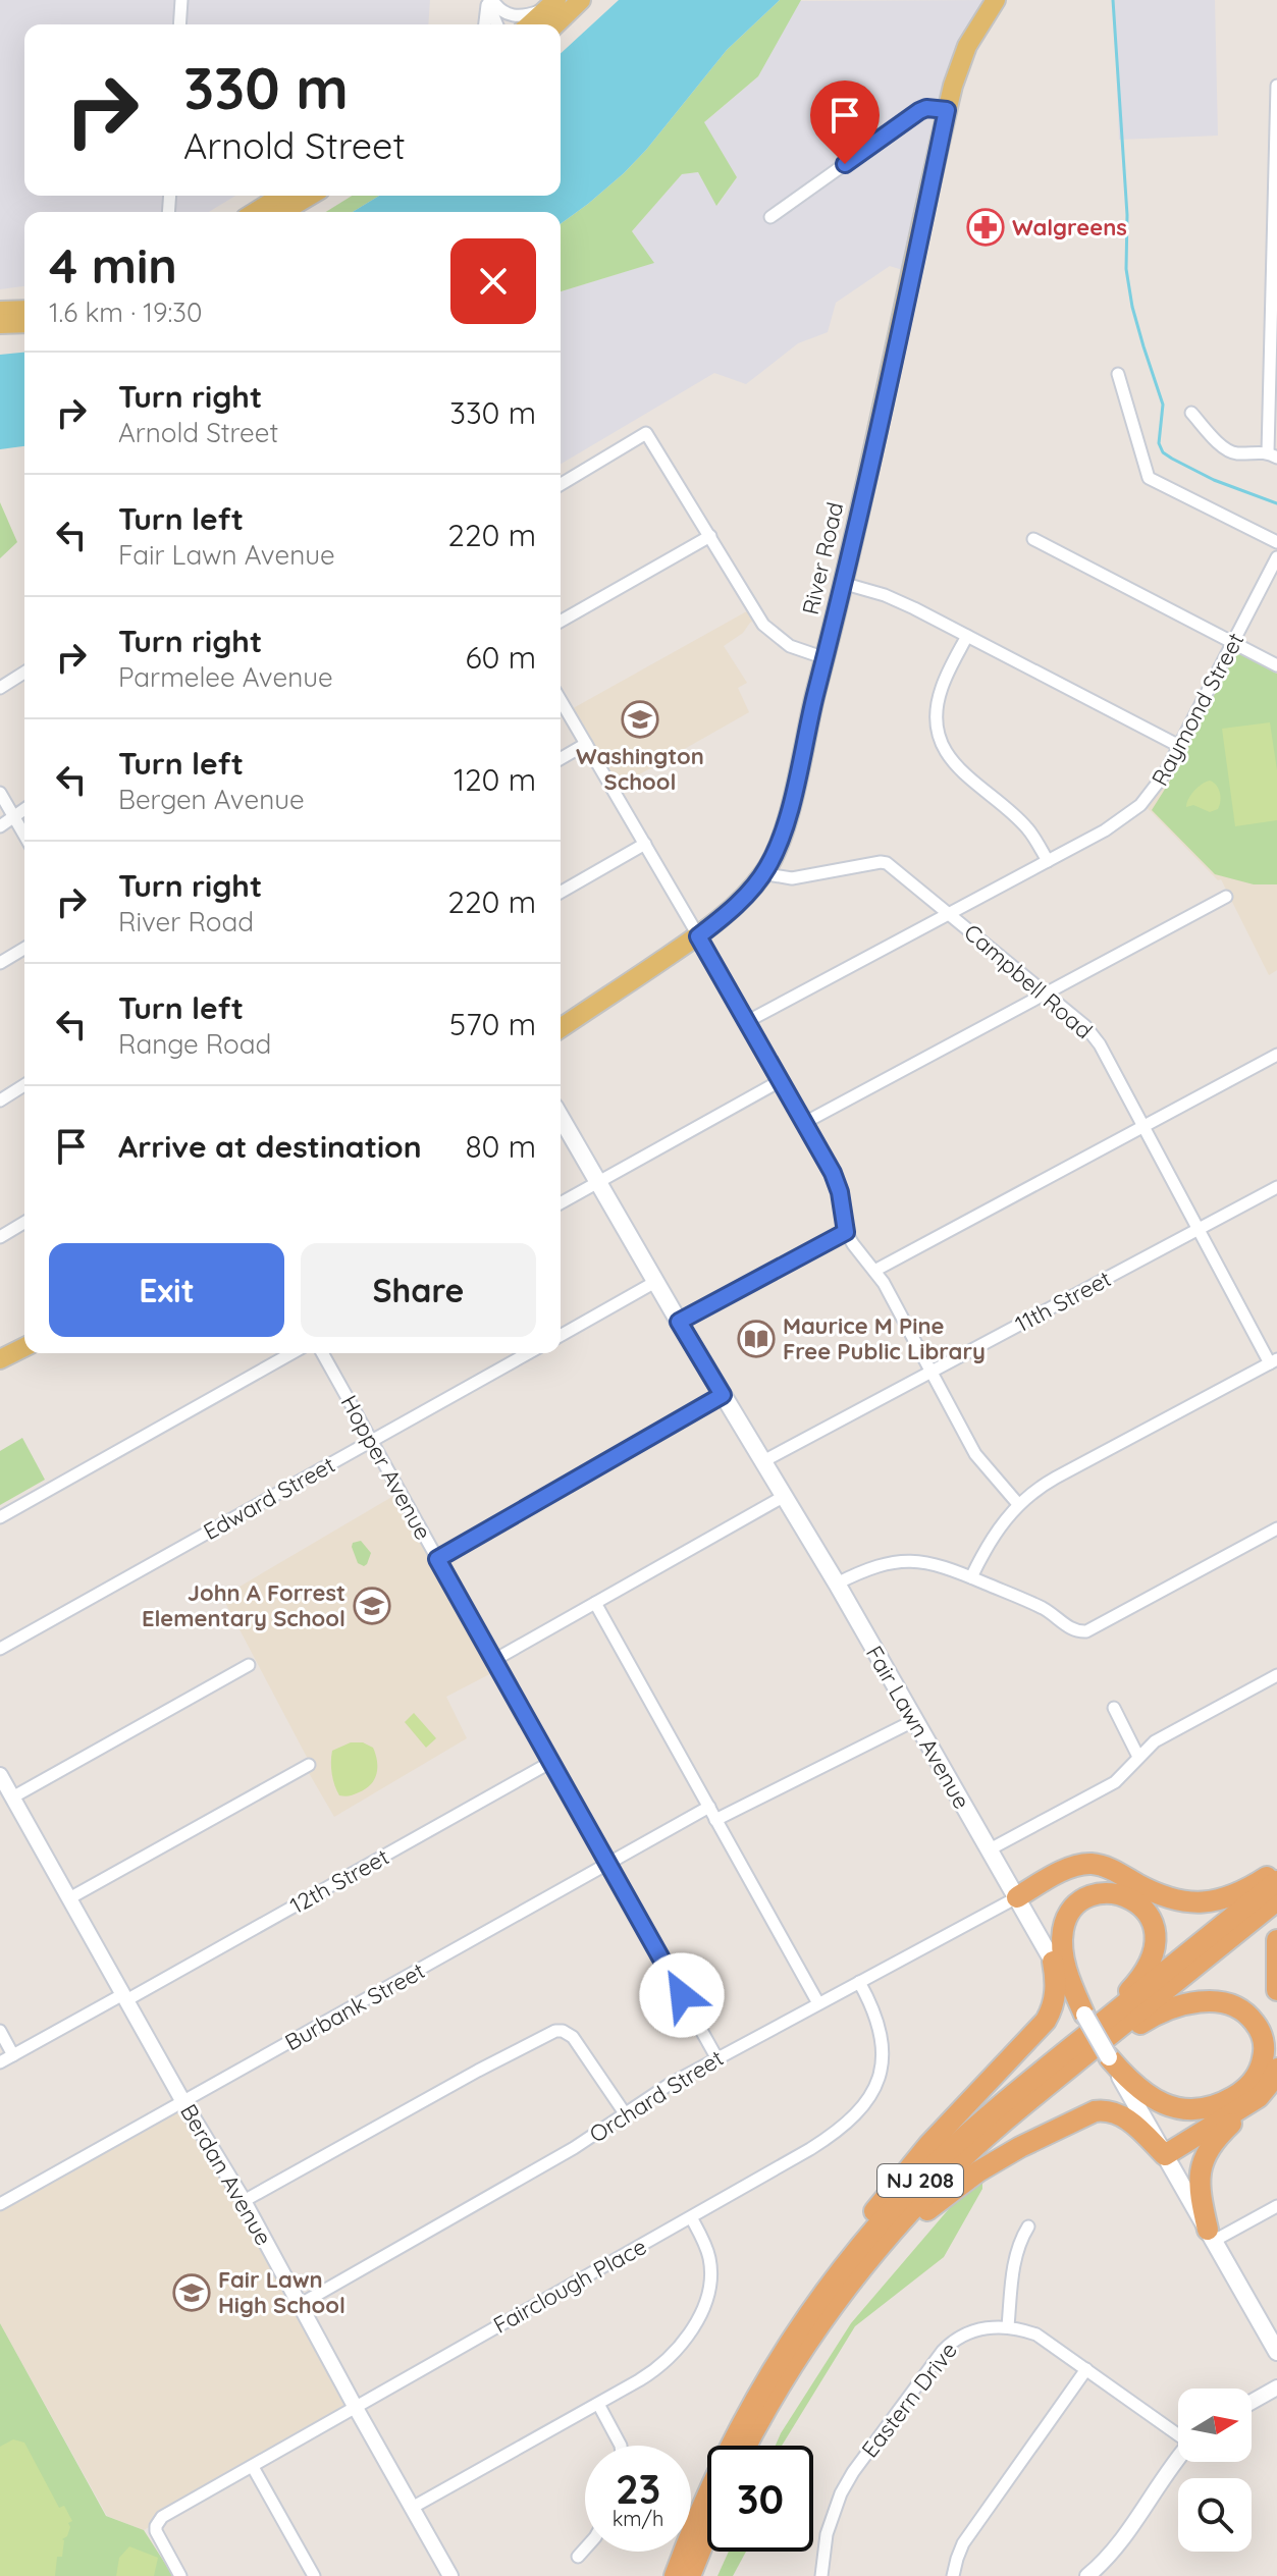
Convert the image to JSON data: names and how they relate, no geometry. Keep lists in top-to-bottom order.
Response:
{
  "streets": {
    "highway": ["NJ 208"],
    "main road": ["River Road", "Fair Lawn Avenue"],
    "street": [
      "Raymond Street",
      "Campbell Road",
      "11th Street",
      "Hopper Avenue",
      "Edward Street",
      "12th Street",
      "Burbank Street",
      "Orchard Street",
      "Berdan Avenue",
      "Fairclough Place",
      "Eastern Drive"
    ]
  },
  "crossings": [
    ["River Road", "Campbell Road"],
    ["Raymond Street", "Campbell Road"],
    ["Campbell Road", "11th Street"],
    ["11th Street", "Fair Lawn Avenue"],
    ["Hopper Avenue", "Edward Street"],
    ["Hopper Avenue", "12th Street"],
    ["Hopper Avenue", "Burbank Street"],
    ["Hopper Avenue", "Orchard Street"],
    ["Fair Lawn Avenue", "Orchard Street"],
    ["12th Street", "Berdan Avenue"],
    ["Burbank Street", "Berdan Avenue"],
    ["Orchard Street", "Berdan Avenue"],
    ["Orchard Street", "Fairclough Place"],
    ["Berdan Avenue", "Fairclough Place"]
  ],
  "places": {
    "pharmacy": ["Walgreens"],
    "school or university": ["Washington School", "John A Forrest Elementary School", "Fair Lawn High School"],
    "library": ["Maurice M Pine Free Public Library"]
  },
  "north": "right",
  "page": {
    "turn": ["330 m", "Arnold Street"],
    "heading": ["4 min", "1.6 km · 19:30"],
    "list": [
      {
        "name": "Turn right",
        "note": "Arnold Street",
        "value": "330 m"
      },
      {
        "name": "Turn left",
        "note": "Fair Lawn Avenue",
        "value": "220 m"
      },
      {
        "name": "Turn right",
        "note": "Parmelee Avenue",
        "value": "60 m"
      },
      {
        "name": "Turn left",
        "note": "Bergen Avenue",
        "value": "120 m"
      },
      {
        "name": "Turn right",
        "note": "River Road",
        "value": "220 m"
      },
      {
        "name": "Turn left",
        "note": "Range Road",
        "value": "570 m"
      },
      {
        "name": "Arrive at destination",
        "value": "80 m"
      }
    ],
    "buttons": ["Exit", "Share"],
    "speed": "23 km/h",
    "limit": "30"
  }
}
